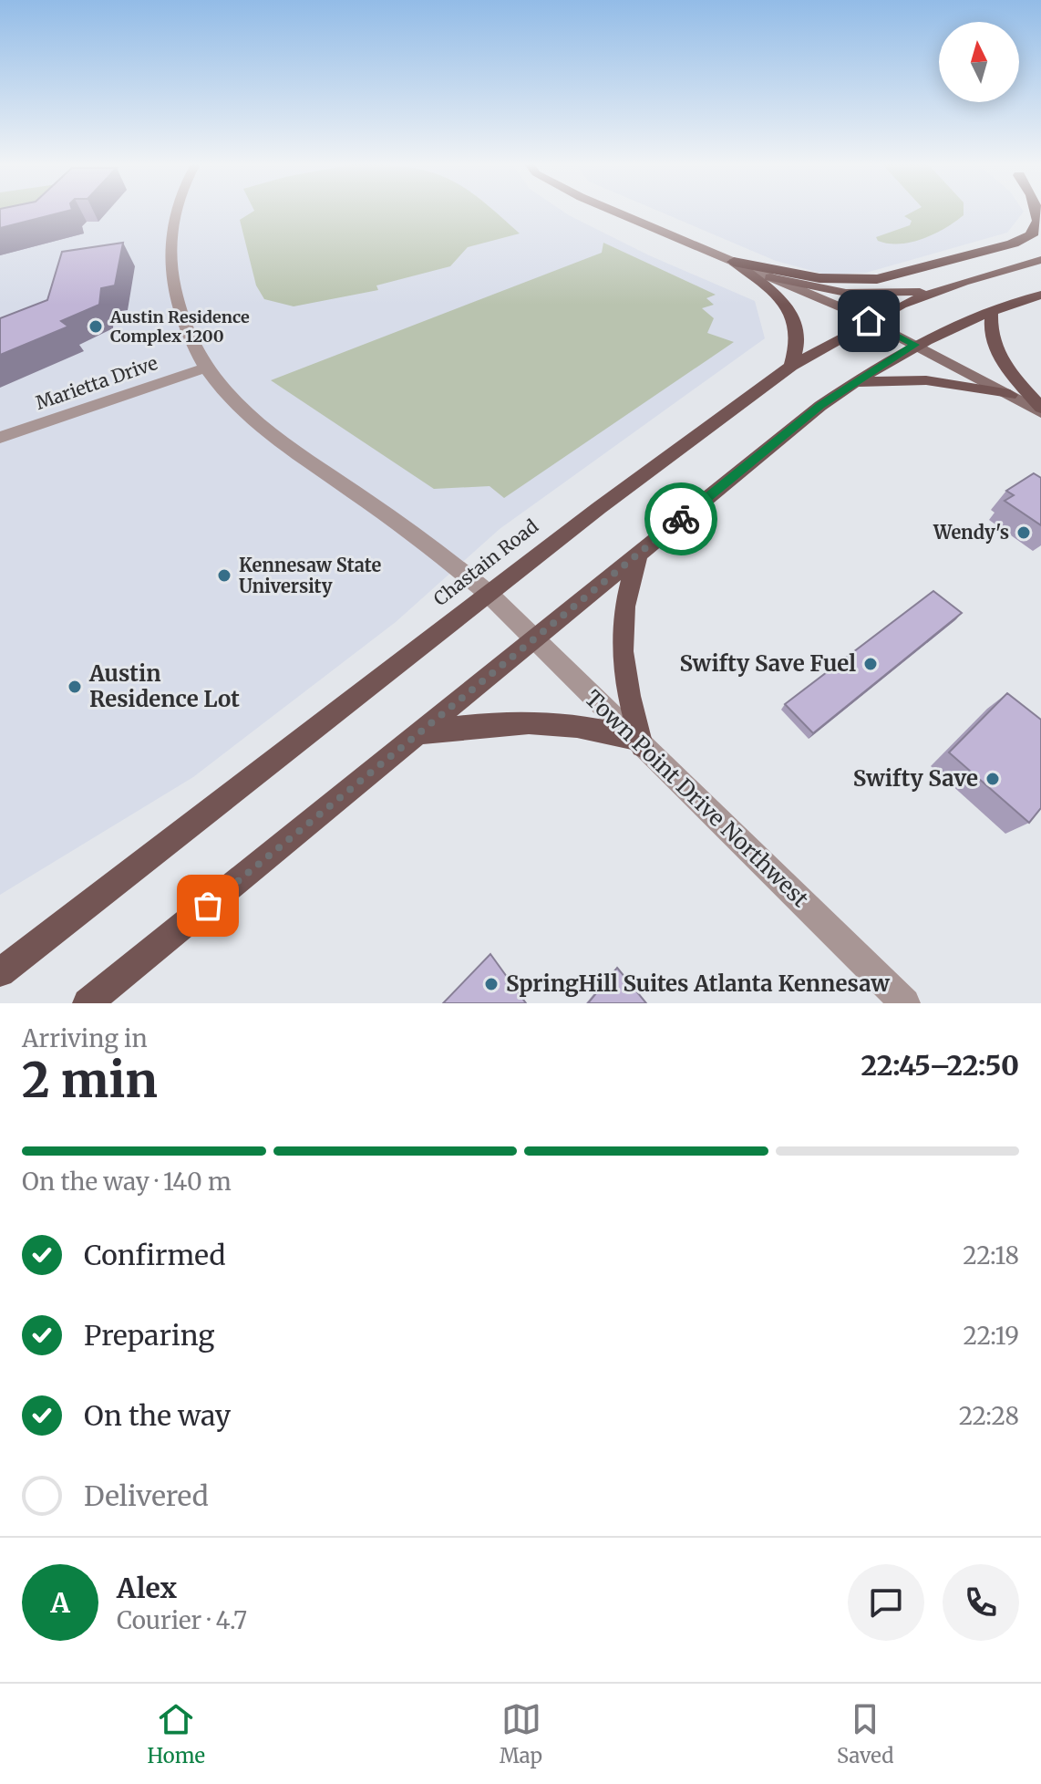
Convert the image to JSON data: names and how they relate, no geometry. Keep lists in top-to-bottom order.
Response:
{
  "streets": {
    "main road": ["Chastain Road"],
    "street": ["Marietta Drive", "Town Point Drive Northwest"]
  },
  "crossings": [
    ["Marietta Drive", "Town Point Drive Northwest"],
    ["Chastain Road", "Town Point Drive Northwest"]
  ],
  "places": [
    "Austin Residence Complex 1200",
    "Wendy's",
    "Kennesaw State University",
    "Swifty Save Fuel",
    "Austin Residence Lot",
    "Swifty Save",
    "SpringHill Suites Atlanta Kennesaw"
  ],
  "north": "top",
  "page": {
    "heading": ["2 min", "Arriving in", "22:45–22:50"],
    "panel": ["Alex", "Courier · 4.7"],
    "bar": "On the way · 140 m",
    "list": [
      ["Confirmed", "22:18"],
      ["Preparing", "22:19"],
      ["On the way", "22:28"],
      "Delivered"
    ],
    "round": "A",
    "tabs": ["Home", "Map", "Saved"]
  }
}
